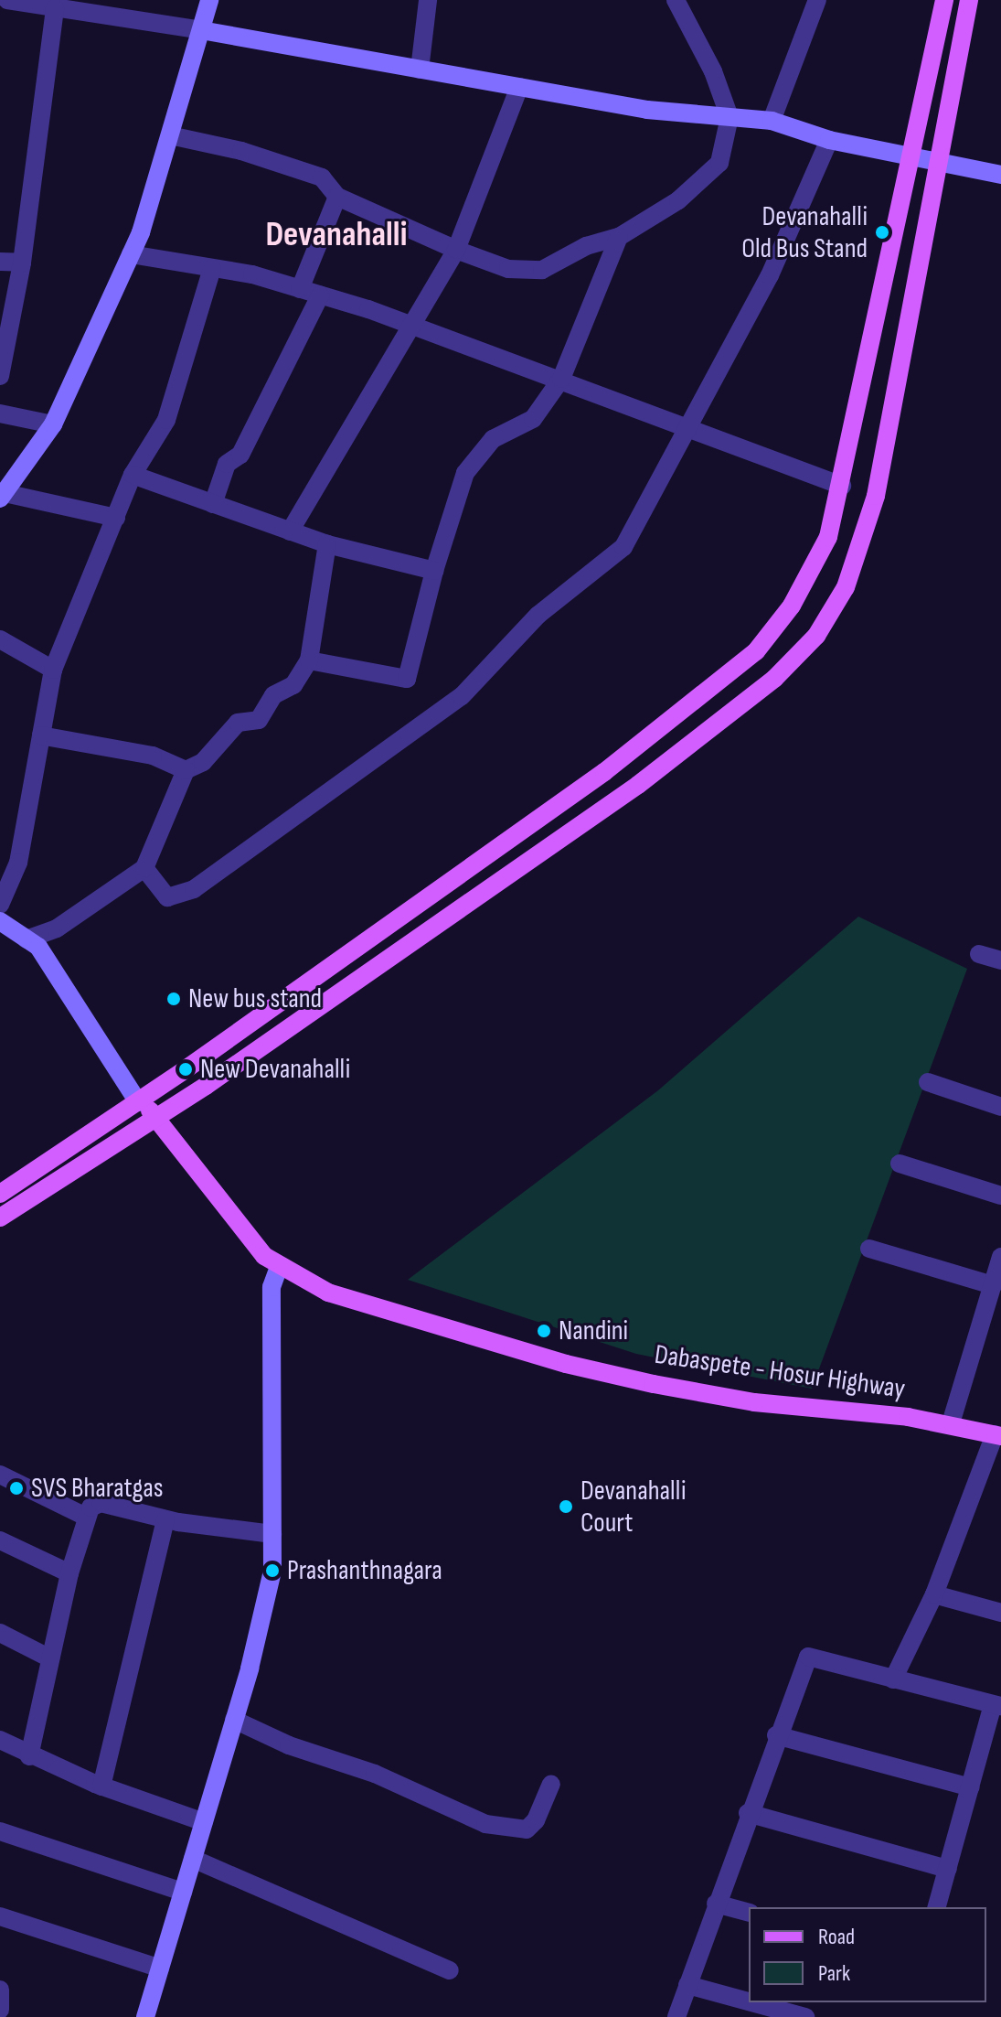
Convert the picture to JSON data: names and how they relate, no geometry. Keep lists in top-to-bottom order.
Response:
{
  "streets": {
    "main road": ["Dabaspete - Hosur Highway"]
  },
  "districts": ["Devanahalli"],
  "places": [
    "Devanahalli Old Bus Stand",
    "New bus stand",
    "New Devanahalli",
    "Nandini",
    "SVS Bharatgas",
    "Devanahalli Court",
    "Prashanthnagara"
  ],
  "legend": ["Road", "Park"]
}
